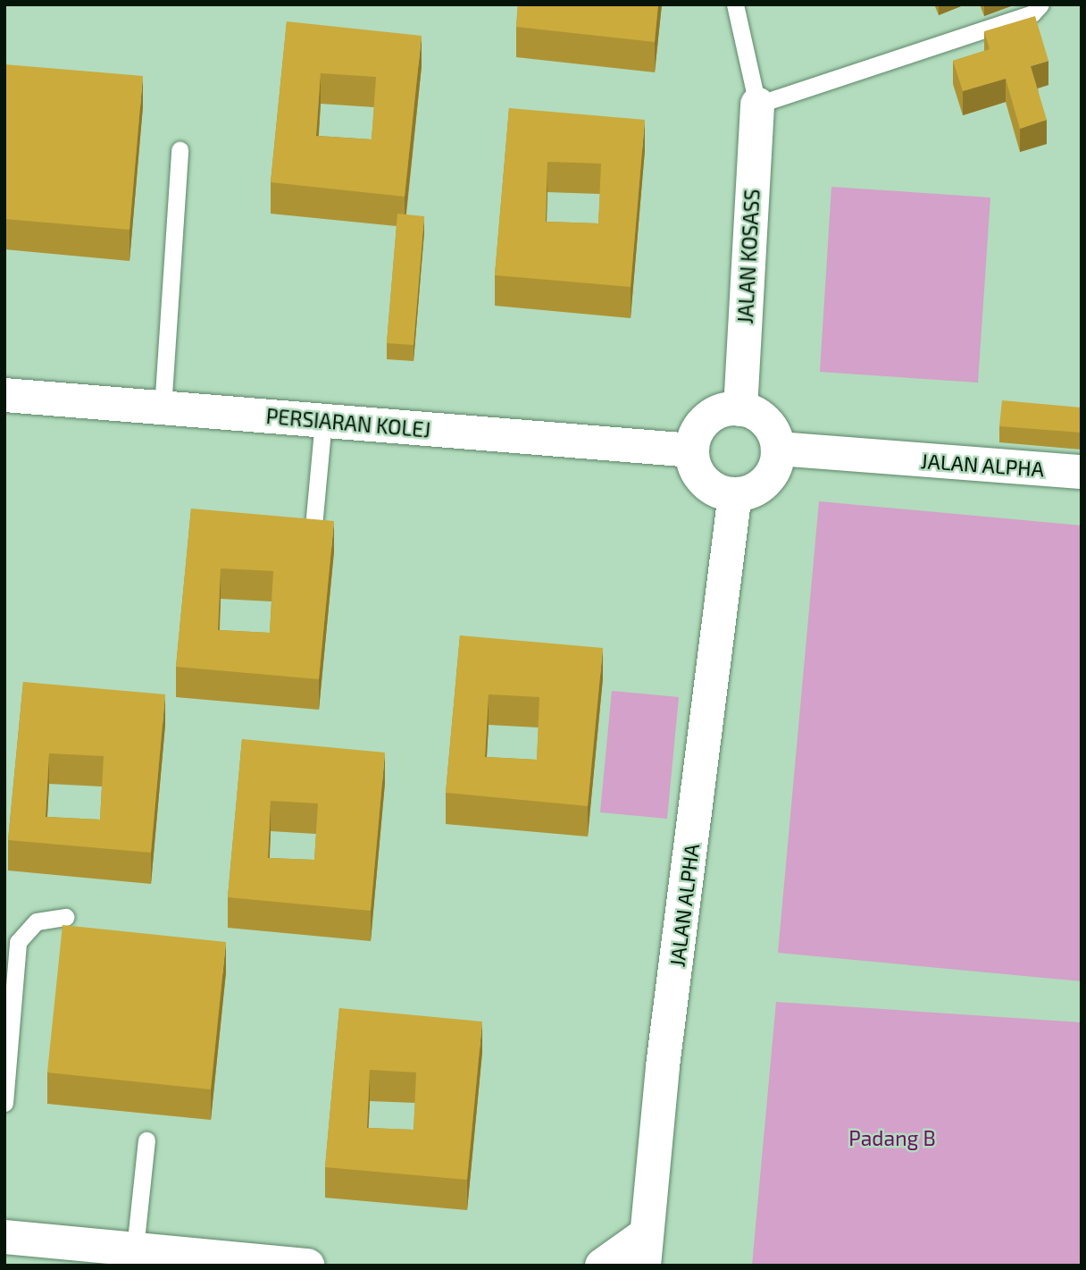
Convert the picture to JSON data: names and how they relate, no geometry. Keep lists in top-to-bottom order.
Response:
{
  "streets": {
    "street": ["JALAN KOSASS", "PERSIARAN KOLEJ", "JALAN ALPHA"]
  },
  "crossings": [
    ["JALAN KOSASS", "PERSIARAN KOLEJ"],
    ["JALAN KOSASS", "JALAN ALPHA"],
    ["PERSIARAN KOLEJ", "JALAN ALPHA"]
  ],
  "parks": ["Padang B"]
}
